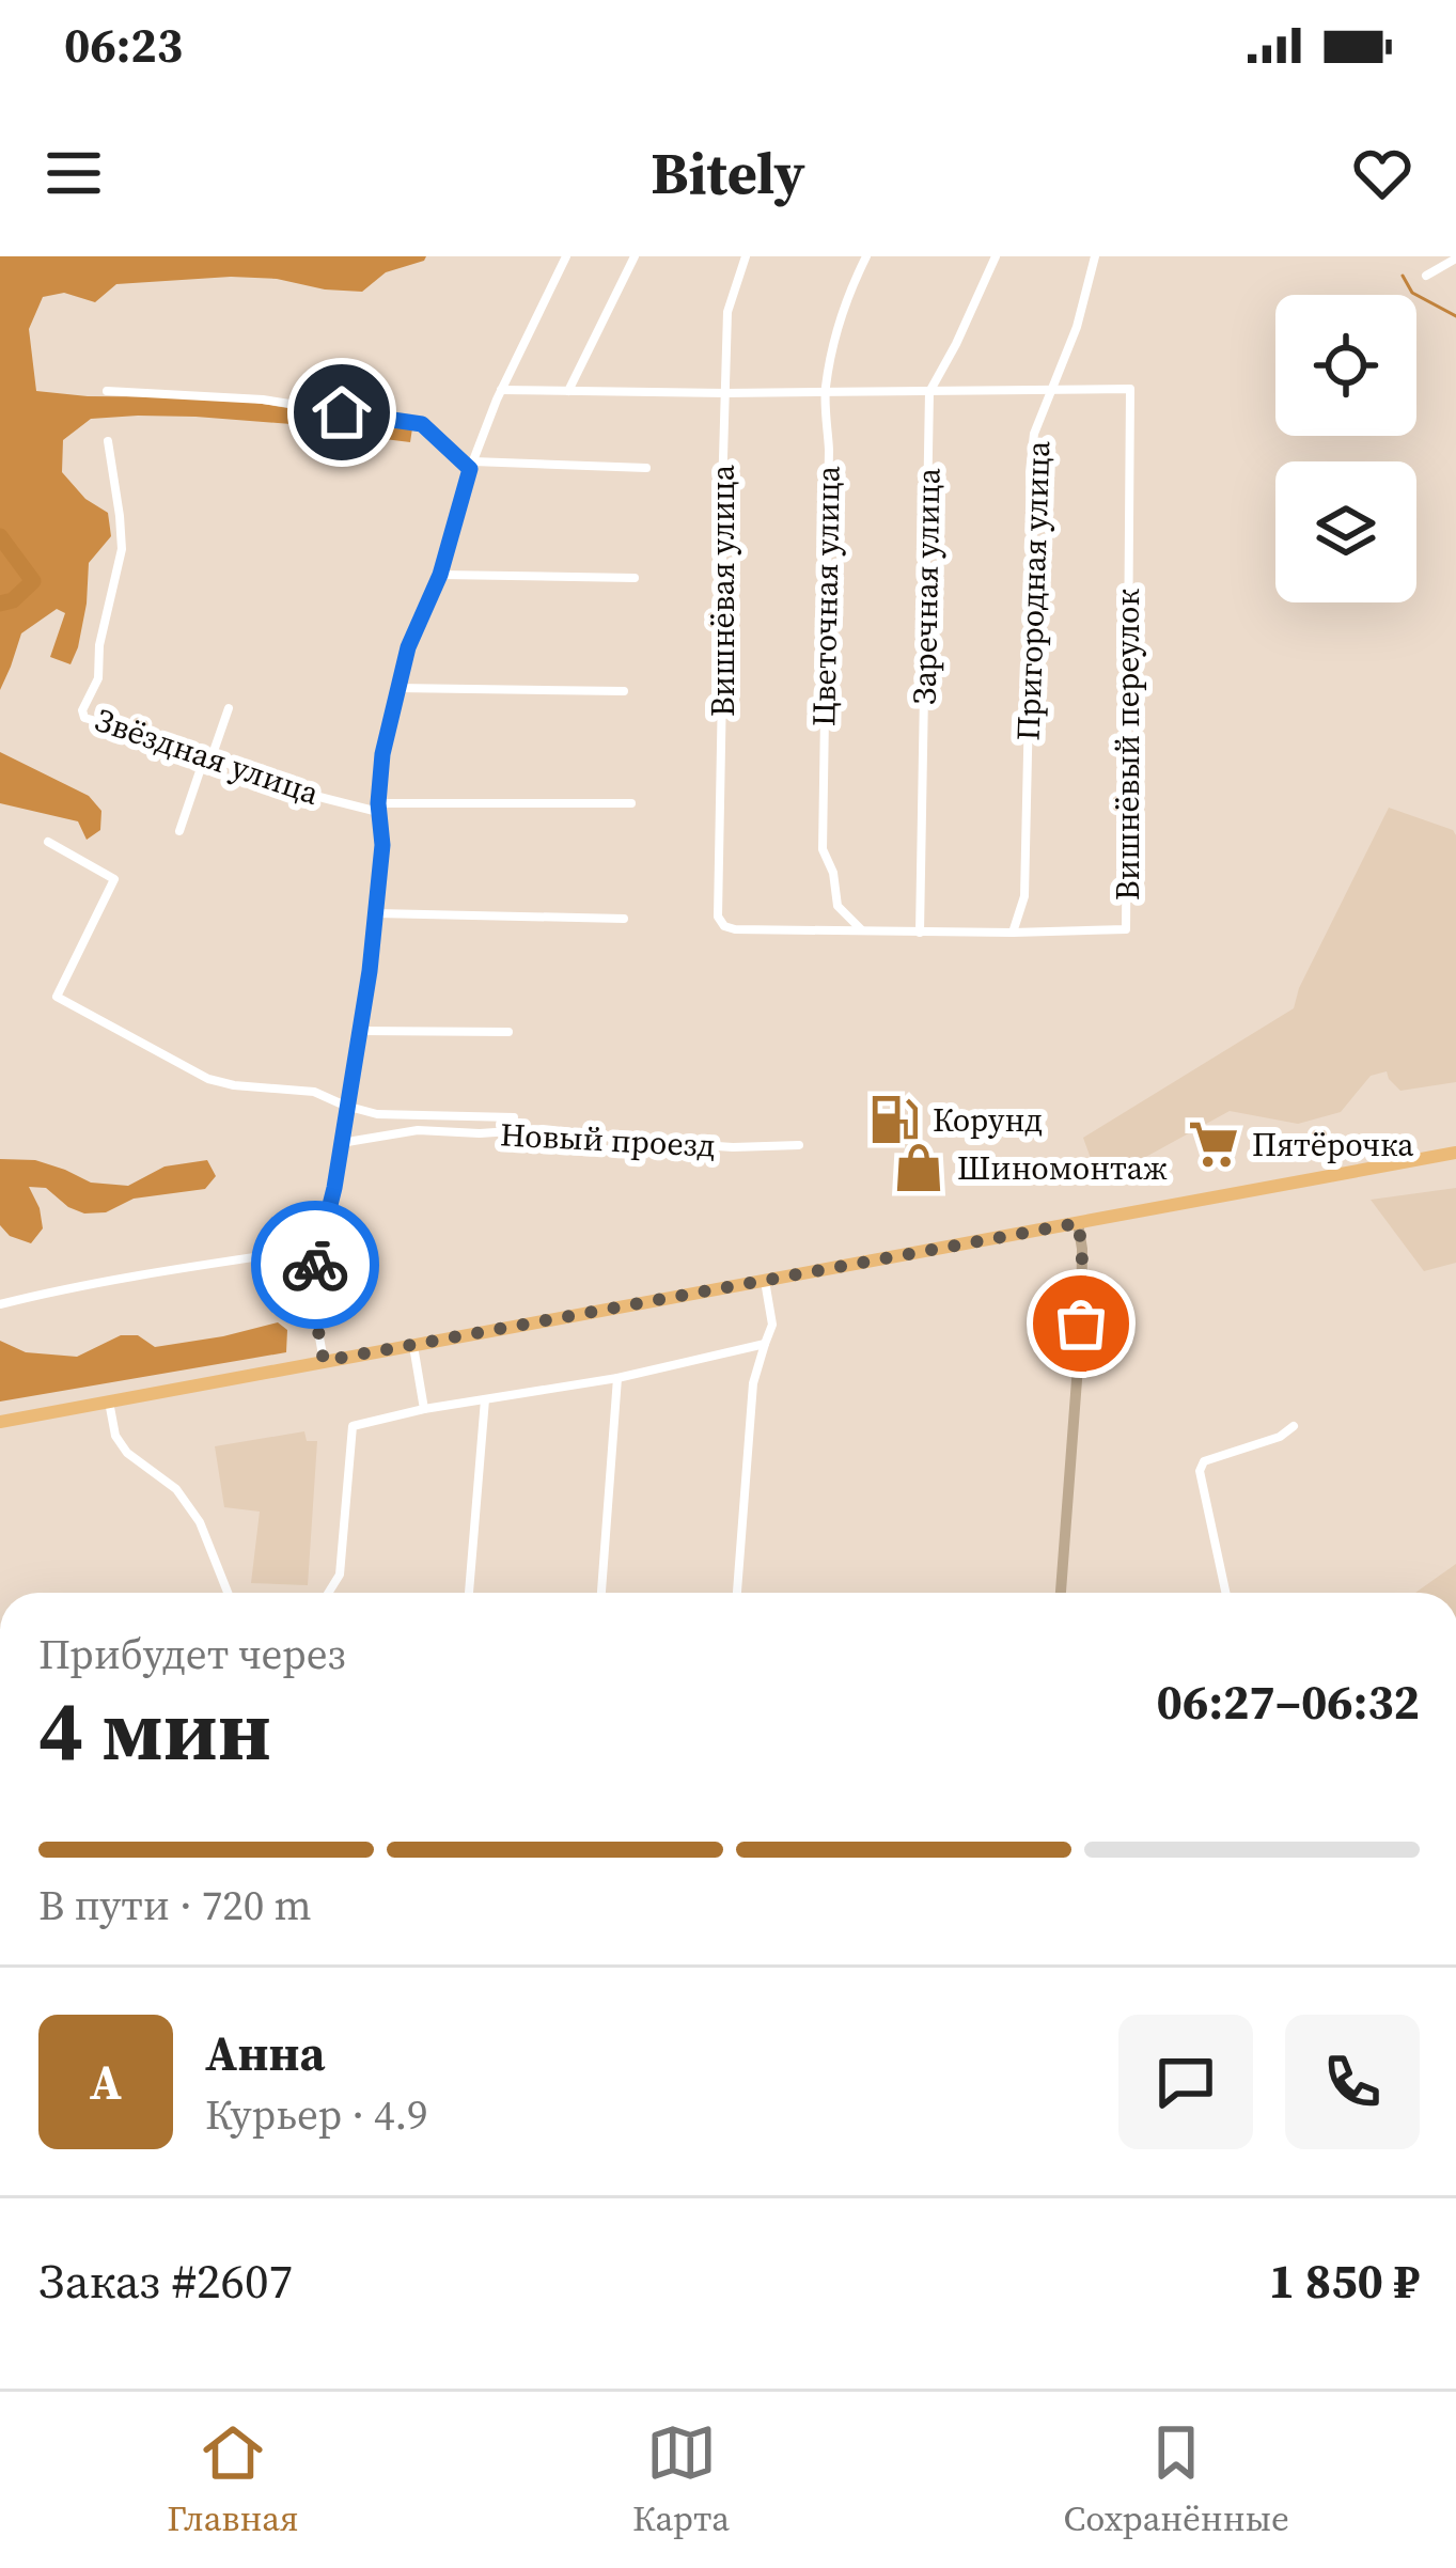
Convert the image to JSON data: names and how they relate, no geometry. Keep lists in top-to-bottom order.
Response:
{
  "streets": {
    "street": [
      "Заречная улица",
      "Вишнёвая улица",
      "Пригородная улица",
      "Цветочная улица",
      "Вишнёвый переулок",
      "Звёздная улица",
      "Новый проезд"
    ]
  },
  "crossings": [
    ["Заречная улица", "Вишнёвый переулок"],
    ["Вишнёвая улица", "Вишнёвый переулок"],
    ["Пригородная улица", "Вишнёвый переулок"],
    ["Цветочная улица", "Вишнёвый переулок"]
  ],
  "places": {
    "fuel station": ["Корунд"],
    "supermarket": ["Пятёрочка"],
    "shop": ["Шиномонтаж"]
  },
  "page": {
    "status": "06:23",
    "header": "Bitely",
    "heading": ["4 мин", "Прибудет через", "06:27–06:32"],
    "panel": [
      "Анна",
      "Курьер · 4.9",
      "Заказ #2607",
      "1 850 ₽"
    ],
    "bar": "В пути · 720 m",
    "round": "А",
    "tabs": ["Главная", "Карта", "Сохранённые"]
  }
}
